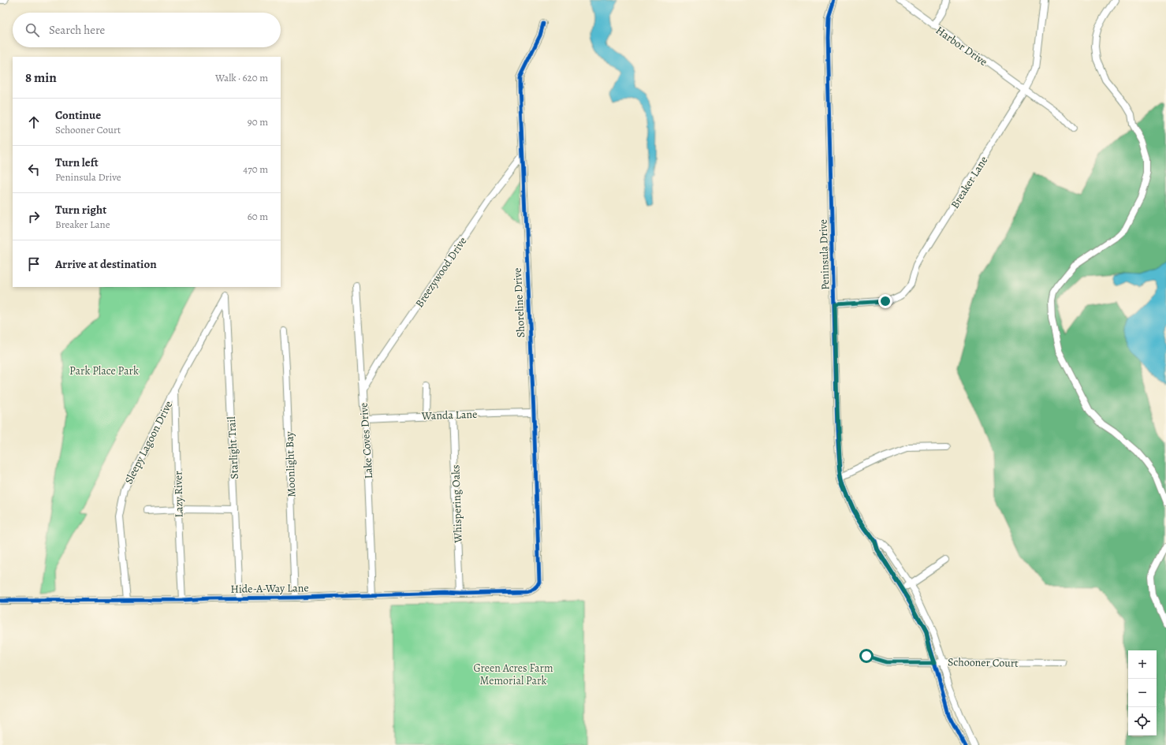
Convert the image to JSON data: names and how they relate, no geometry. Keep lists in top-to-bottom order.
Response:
{
  "streets": {
    "street": [
      "Harbor Drive",
      "Breaker Lane",
      "Peninsula Drive",
      "Breezywood Drive",
      "Shoreline Drive",
      "Wanda Lane",
      "Lake Coves Drive",
      "Sleepy Lagoon Drive",
      "Starlight Trail",
      "Moonlight Bay",
      "Lazy River",
      "Whispering Oaks",
      "Hide-A-Way Lane",
      "Schooner Court"
    ]
  },
  "crossings": [
    ["Harbor Drive", "Breaker Lane"],
    ["Breaker Lane", "Peninsula Drive"],
    ["Peninsula Drive", "Schooner Court"],
    ["Breezywood Drive", "Shoreline Drive"],
    ["Breezywood Drive", "Lake Coves Drive"],
    ["Shoreline Drive", "Wanda Lane"],
    ["Shoreline Drive", "Hide-A-Way Lane"],
    ["Wanda Lane", "Lake Coves Drive"],
    ["Wanda Lane", "Whispering Oaks"],
    ["Lake Coves Drive", "Hide-A-Way Lane"],
    ["Sleepy Lagoon Drive", "Starlight Trail"],
    ["Sleepy Lagoon Drive", "Lazy River"],
    ["Sleepy Lagoon Drive", "Hide-A-Way Lane"],
    ["Starlight Trail", "Hide-A-Way Lane"],
    ["Moonlight Bay", "Hide-A-Way Lane"],
    ["Lazy River", "Hide-A-Way Lane"],
    ["Whispering Oaks", "Hide-A-Way Lane"]
  ],
  "parks": ["Park Place Park", "Green Acres Farm Memorial Park"],
  "page": {
    "search": "Search here",
    "heading": ["8 min", "Walk · 620 m"],
    "list": [
      ["Continue", "Schooner Court", "90 m"],
      ["Turn left", "Peninsula Drive", "470 m"],
      ["Turn right", "Breaker Lane", "60 m"],
      "Arrive at destination"
    ],
    "map_buttons": ["+", "−"]
  }
}
